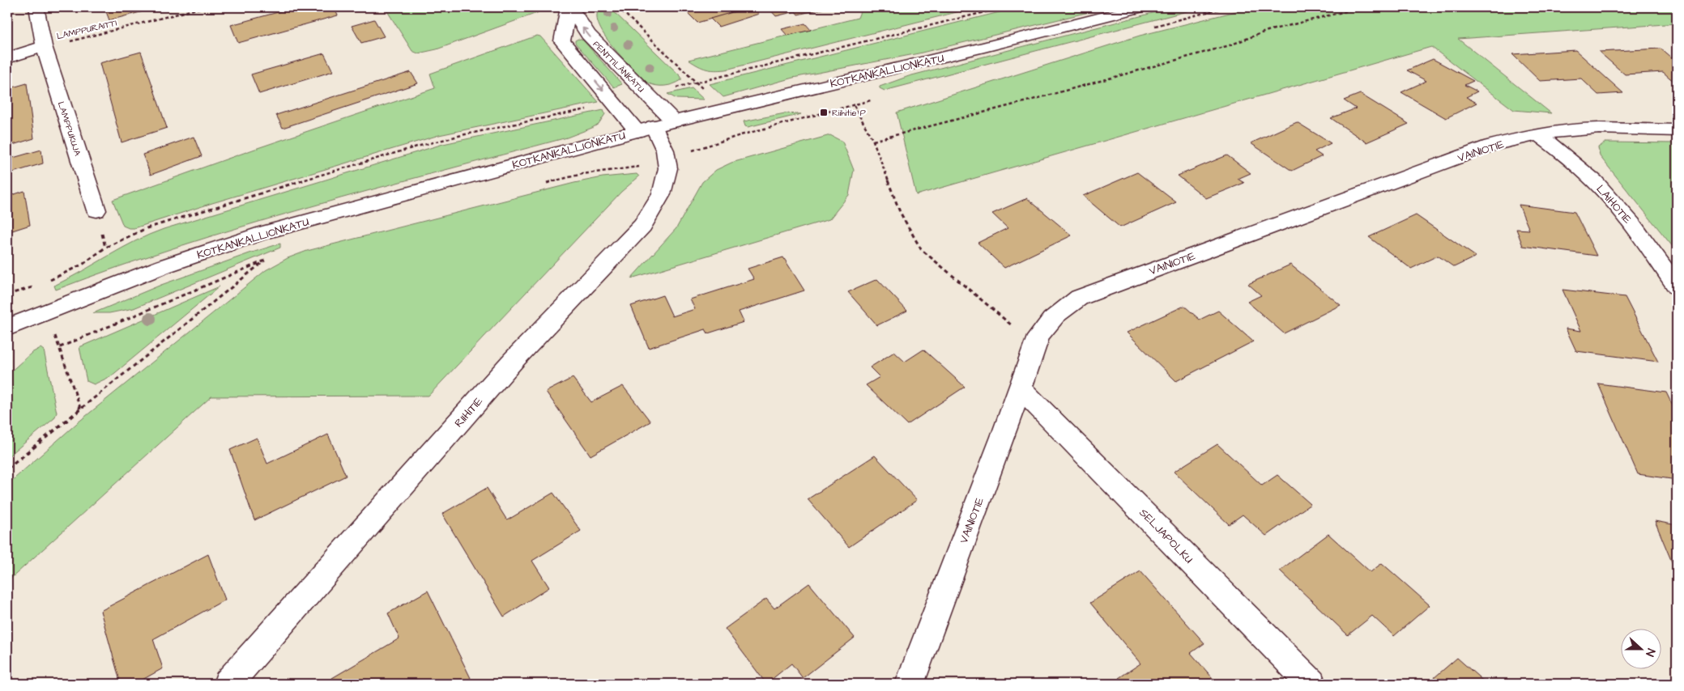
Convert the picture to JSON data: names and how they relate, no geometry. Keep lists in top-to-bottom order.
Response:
{
  "streets": {
    "street": [
      "PENTTILÄNKATU",
      "KOTKANKALLIONKATU",
      "LAMPPUKUJA",
      "VAINIOTIE",
      "LAIHOTIE",
      "RIIHITIE",
      "SELJAPOLKU"
    ],
    "path": ["LAMPPURAITTI"]
  },
  "crossings": [
    ["LAMPPURAITTI", "LAMPPUKUJA"],
    ["PENTTILÄNKATU", "KOTKANKALLIONKATU"],
    ["PENTTILÄNKATU", "RIIHITIE"],
    ["KOTKANKALLIONKATU", "RIIHITIE"],
    ["VAINIOTIE", "LAIHOTIE"],
    ["VAINIOTIE", "SELJAPOLKU"]
  ],
  "places": {
    "transit": ["Riihitie P"]
  },
  "north": "right"
}
